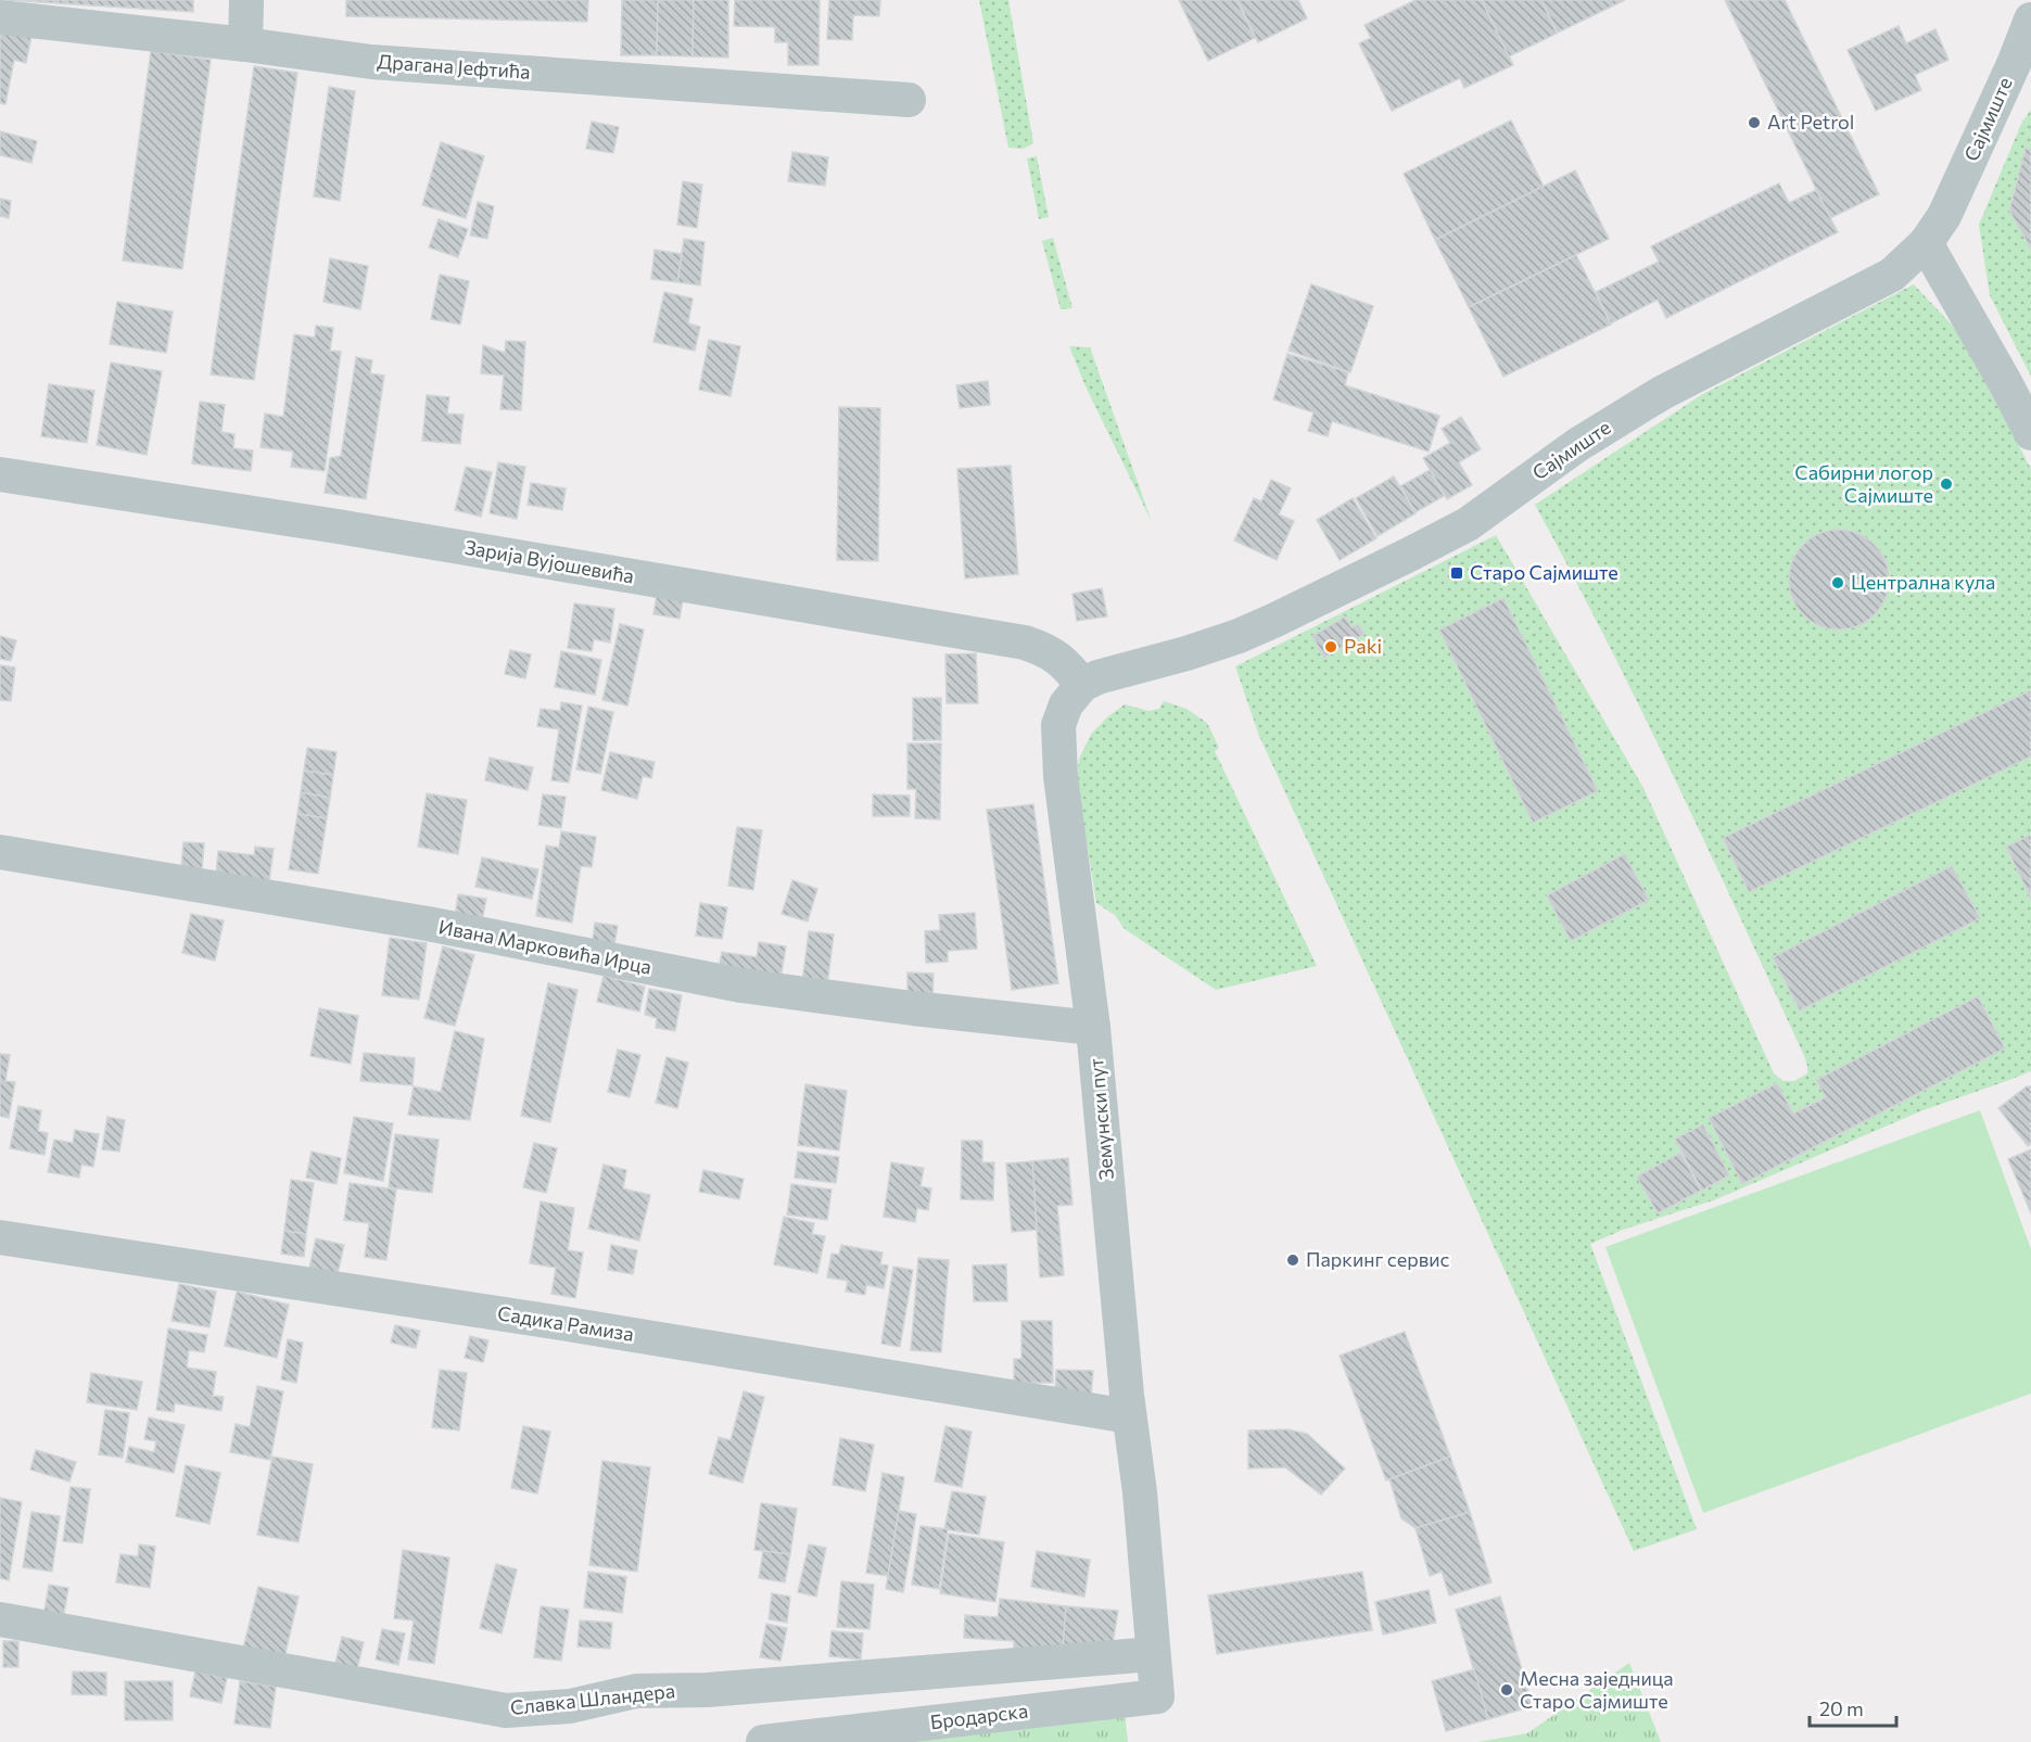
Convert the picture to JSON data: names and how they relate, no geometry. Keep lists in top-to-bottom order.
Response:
{
  "streets": {
    "street": [
      "Драгана Јефтића",
      "Сајмиште",
      "Зарија Вујошевића",
      "Ивана Марковића Ирца",
      "Земунски пут",
      "Садика Рамиза",
      "Славка Шландера",
      "Бродарска"
    ]
  },
  "crossings": [
    ["Сајмиште", "Зарија Вујошевића"],
    ["Сајмиште", "Земунски пут"],
    ["Зарија Вујошевића", "Земунски пут"],
    ["Ивана Марковића Ирца", "Земунски пут"],
    ["Земунски пут", "Садика Рамиза"],
    ["Земунски пут", "Славка Шландера"],
    ["Земунски пут", "Бродарска"]
  ],
  "places": {
    "other": [
      "Art Petrol",
      "Сабирни логор Сајмиште",
      "Централна кула",
      "Paki",
      "Паркинг сервис",
      "Месна заједница Старо Сајмиште"
    ],
    "transit": ["Старо Сајмиште"]
  },
  "scale_bar": "20 m"
}
